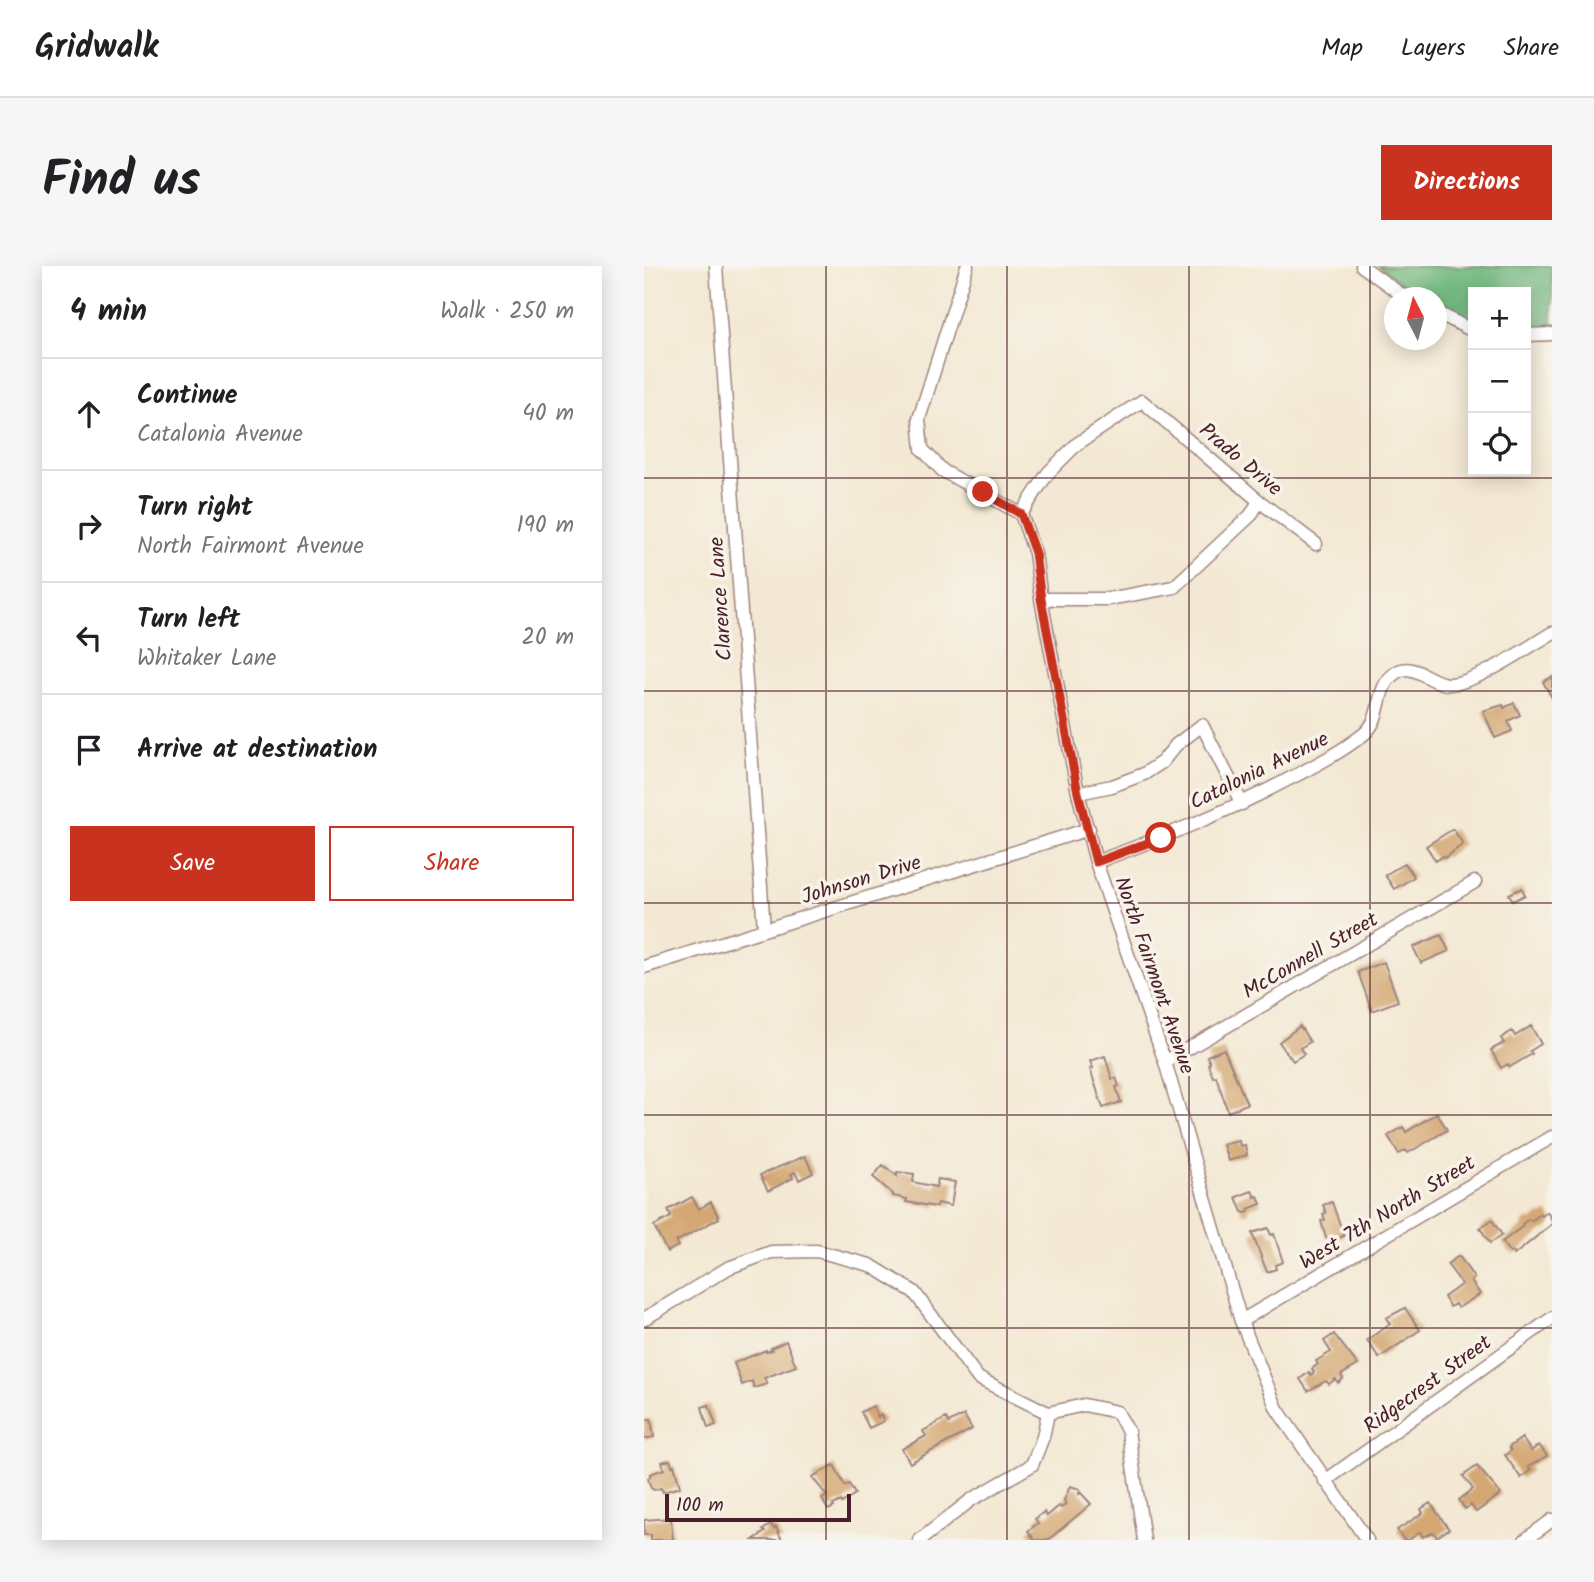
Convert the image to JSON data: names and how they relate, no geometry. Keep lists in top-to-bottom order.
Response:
{
  "streets": {
    "street": [
      "Prado Drive",
      "Clarence Lane",
      "Catalonia Avenue",
      "Johnson Drive",
      "McConnell Street",
      "North Fairmont Avenue",
      "West 7th North Street",
      "Ridgecrest Street"
    ]
  },
  "crossings": [
    ["Prado Drive", "North Fairmont Avenue"],
    ["Clarence Lane", "Johnson Drive"],
    ["Catalonia Avenue", "North Fairmont Avenue"],
    ["Johnson Drive", "North Fairmont Avenue"],
    ["McConnell Street", "North Fairmont Avenue"],
    ["North Fairmont Avenue", "West 7th North Street"],
    ["North Fairmont Avenue", "Ridgecrest Street"]
  ],
  "scale_bar": "100 m",
  "north": "top",
  "page": {
    "header": "Gridwalk",
    "nav": ["Map", "Layers", "Share"],
    "title": "Find us",
    "buttons": [
      "Directions",
      ["Save", "Share"]
    ],
    "heading": ["4 min", "Walk · 250 m"],
    "map_buttons": ["+", "−"],
    "list": [
      ["Continue", "Catalonia Avenue", "40 m"],
      ["Turn right", "North Fairmont Avenue", "190 m"],
      ["Turn left", "Whitaker Lane", "20 m"],
      "Arrive at destination"
    ],
    "scale": "100 m"
  }
}
